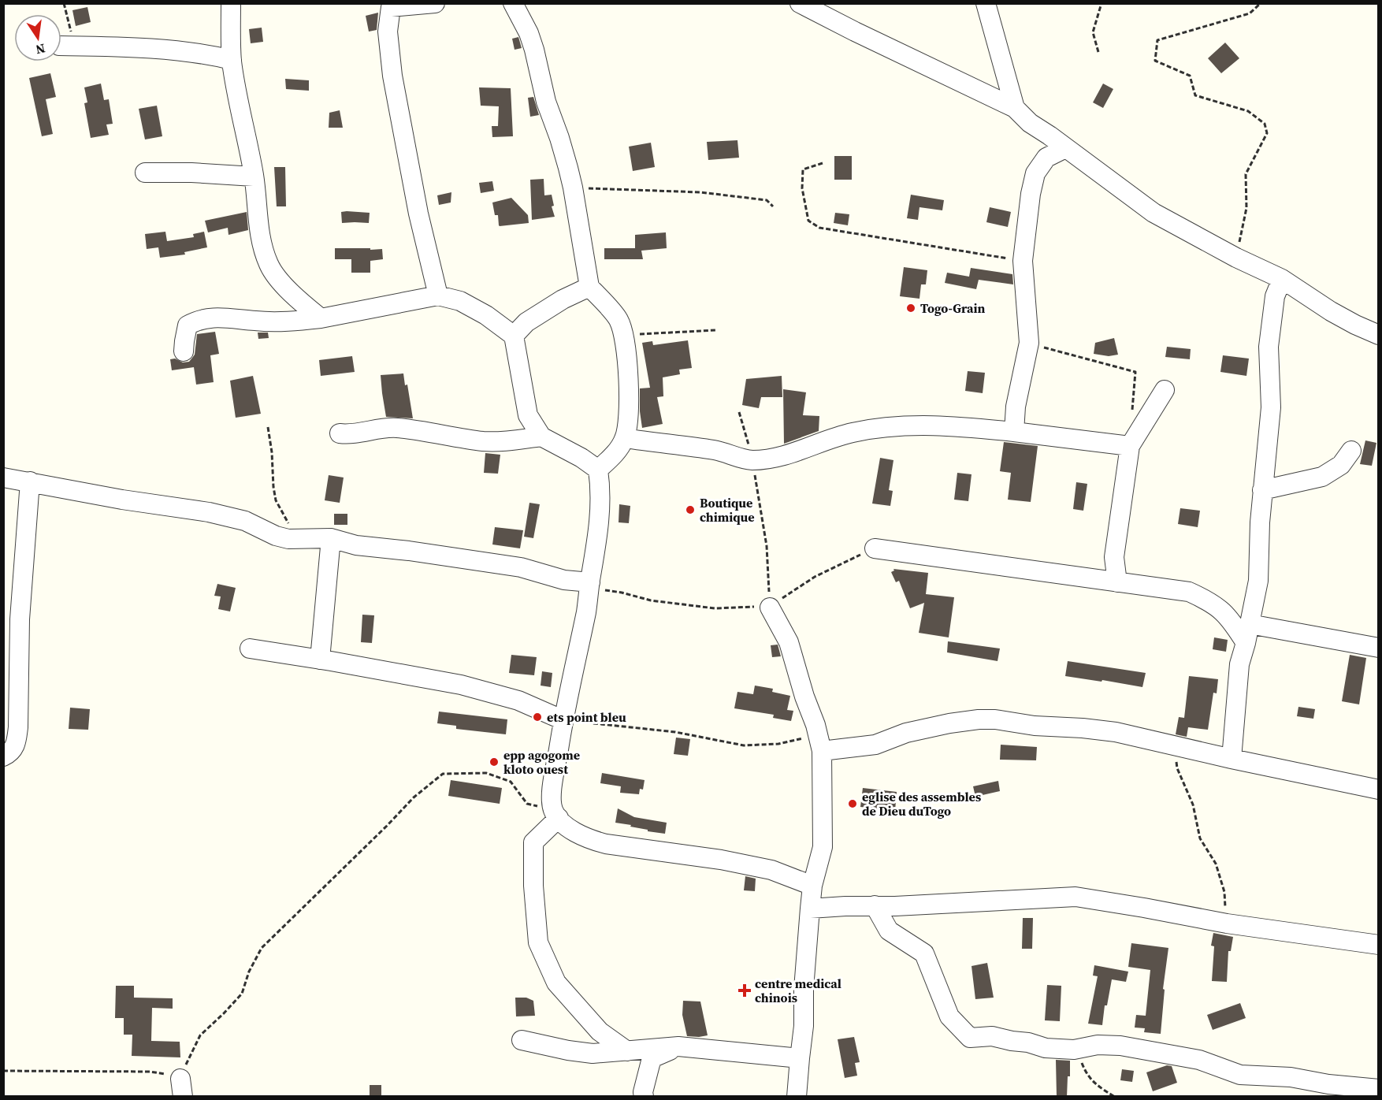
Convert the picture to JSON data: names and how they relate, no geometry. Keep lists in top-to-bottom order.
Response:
{
  "places": {
    "other": [
      "Togo-Grain",
      "Boutique chimique",
      "ets point bleu",
      "epp agogome kloto ouest",
      "eglise des assembles de Dieu duTogo"
    ],
    "health": ["centre medical chinois"]
  },
  "north": "bottom"
}
